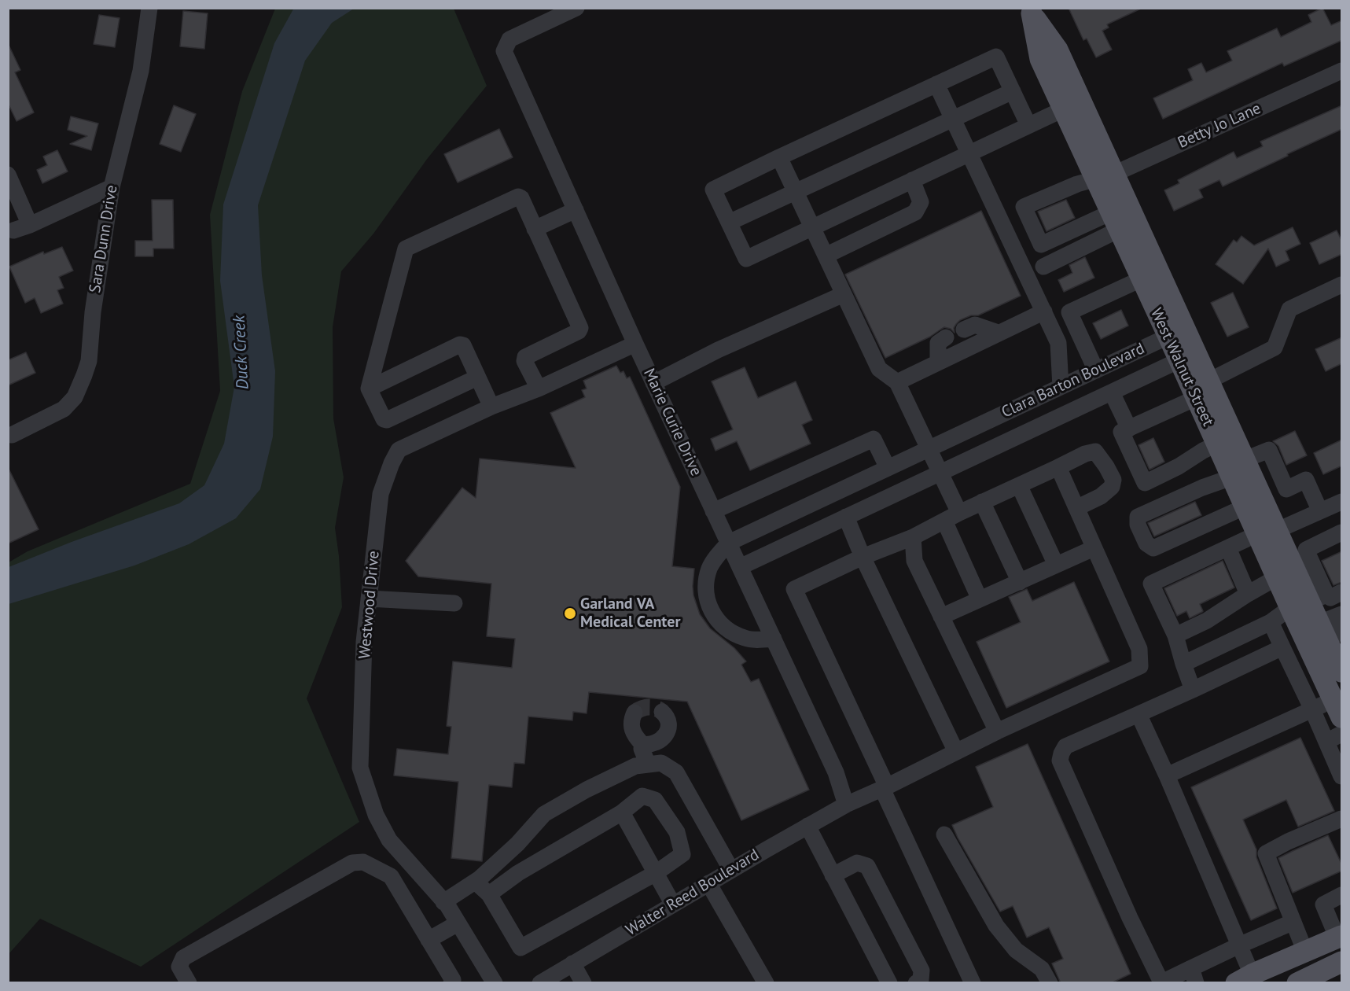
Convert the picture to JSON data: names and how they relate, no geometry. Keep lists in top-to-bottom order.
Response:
{
  "streets": {
    "main road": ["West Walnut Street"],
    "street": [
      "Betty Jo Lane",
      "Sara Dunn Drive",
      "Clara Barton Boulevard",
      "Marie Curie Drive",
      "Westwood Drive",
      "Walter Reed Boulevard"
    ]
  },
  "crossings": [
    ["Betty Jo Lane", "West Walnut Street"],
    ["West Walnut Street", "Clara Barton Boulevard"],
    ["Clara Barton Boulevard", "Marie Curie Drive"],
    ["Marie Curie Drive", "Westwood Drive"],
    ["Marie Curie Drive", "Walter Reed Boulevard"]
  ],
  "water": ["Duck Creek"],
  "places": ["Garland VA Medical Center"]
}
